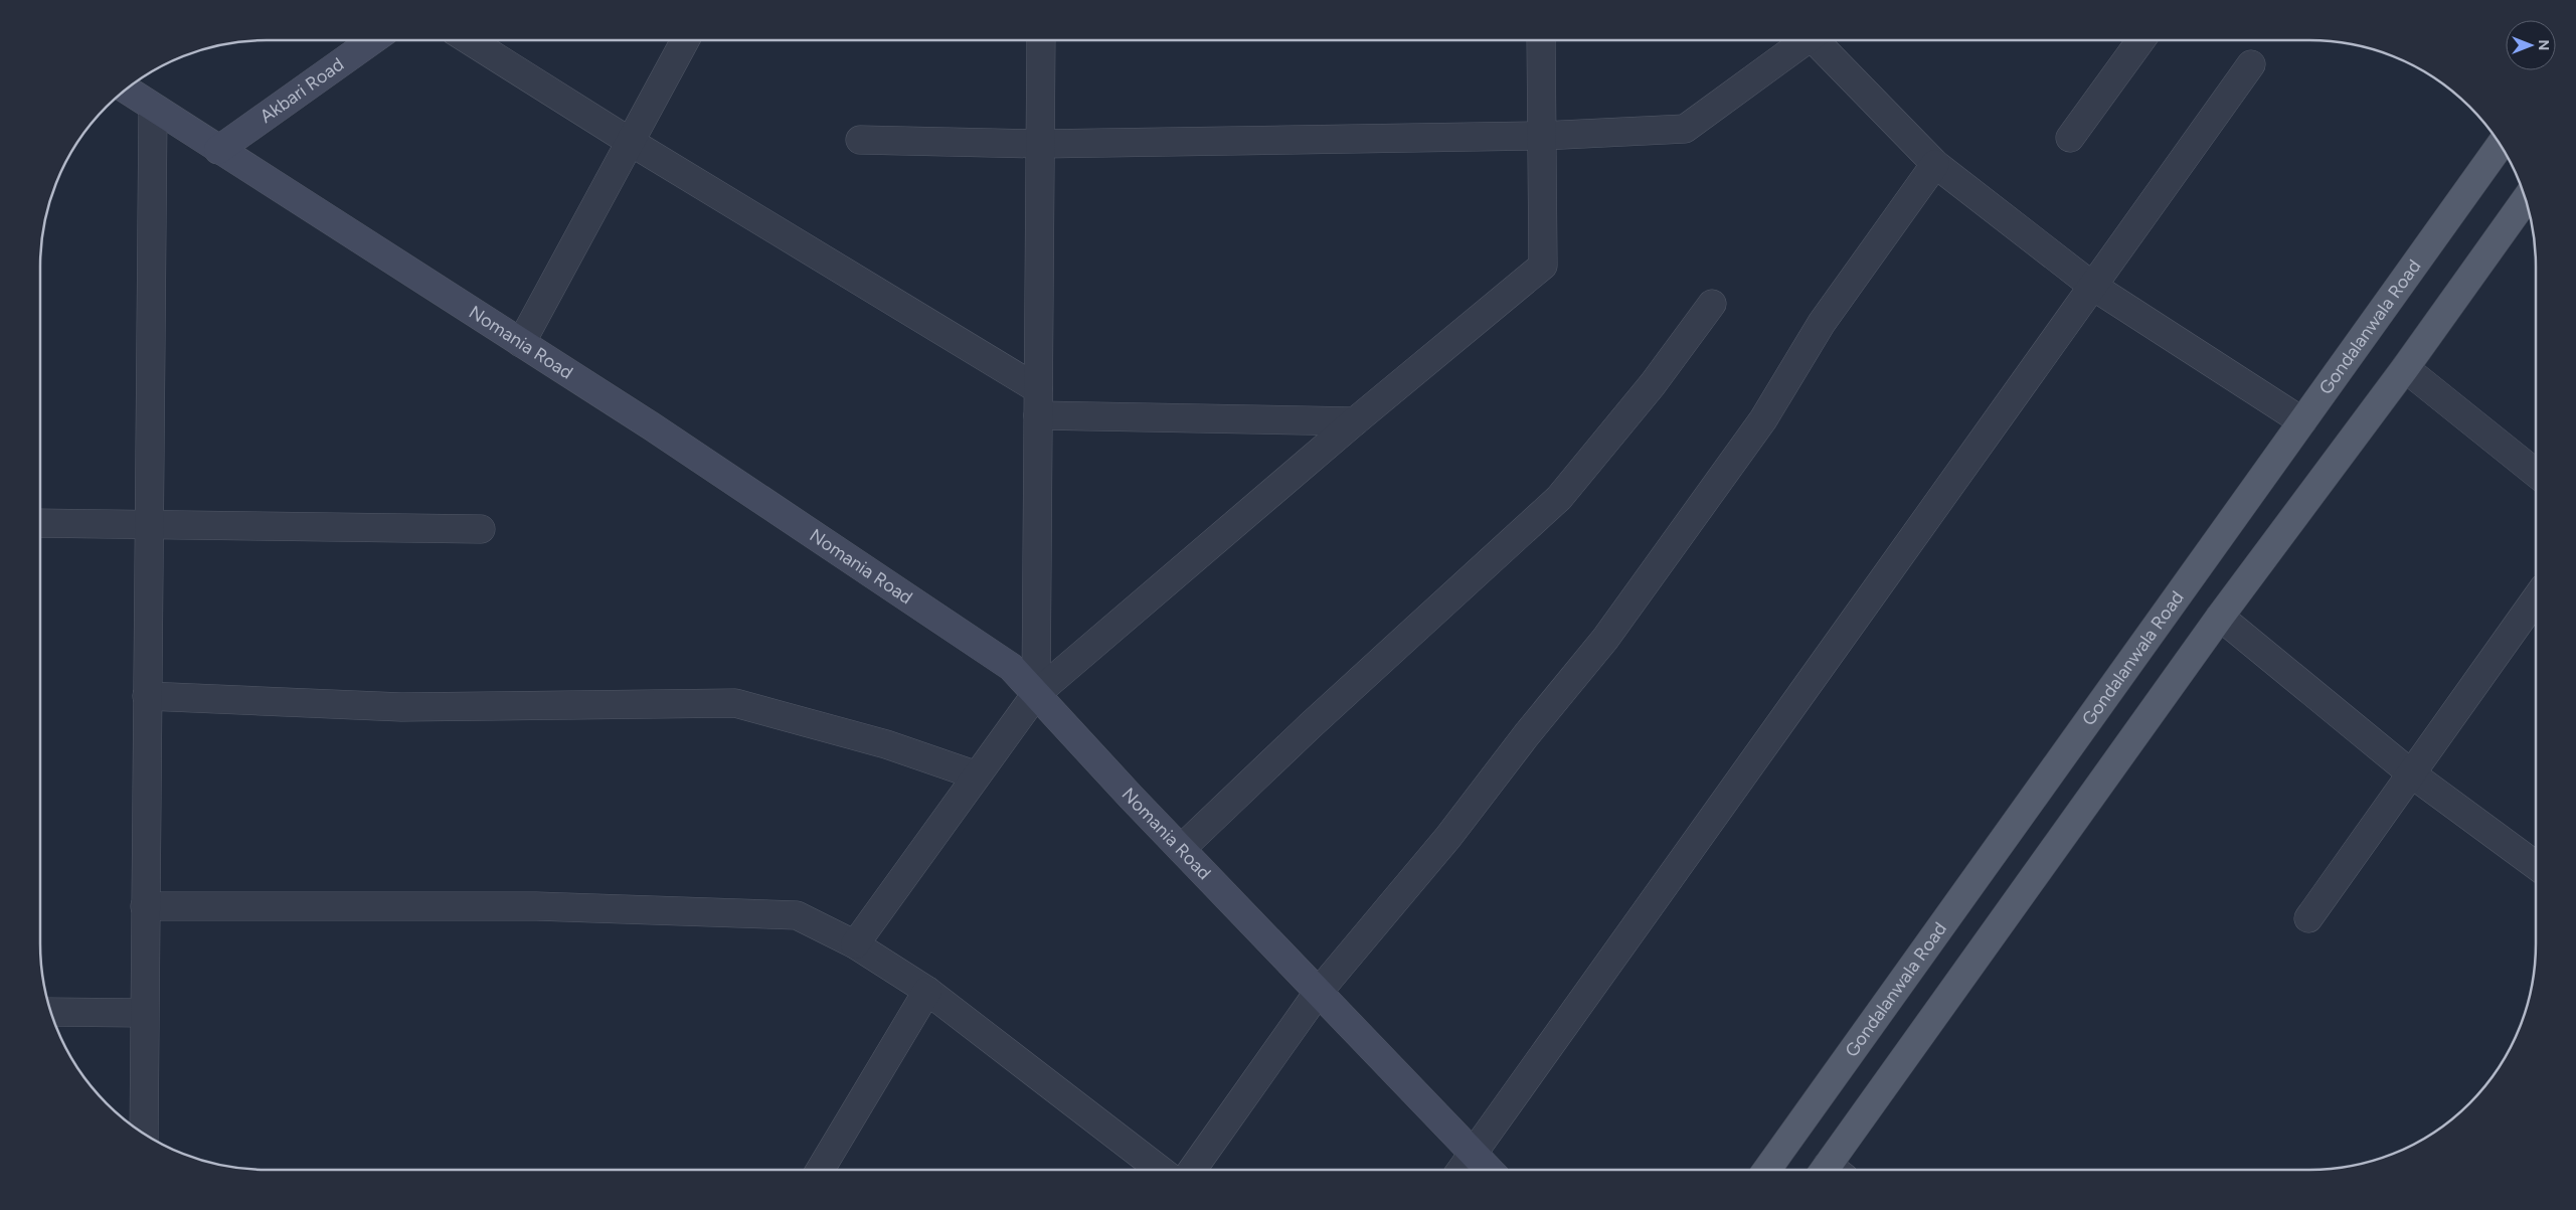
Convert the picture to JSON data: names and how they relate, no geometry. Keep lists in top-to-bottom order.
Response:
{
  "streets": {
    "main road": ["Gondalanwala Road"],
    "street": ["Akbari Road", "Nomania Road"]
  },
  "crossings": [
    ["Akbari Road", "Nomania Road"]
  ],
  "north": "right"
}
